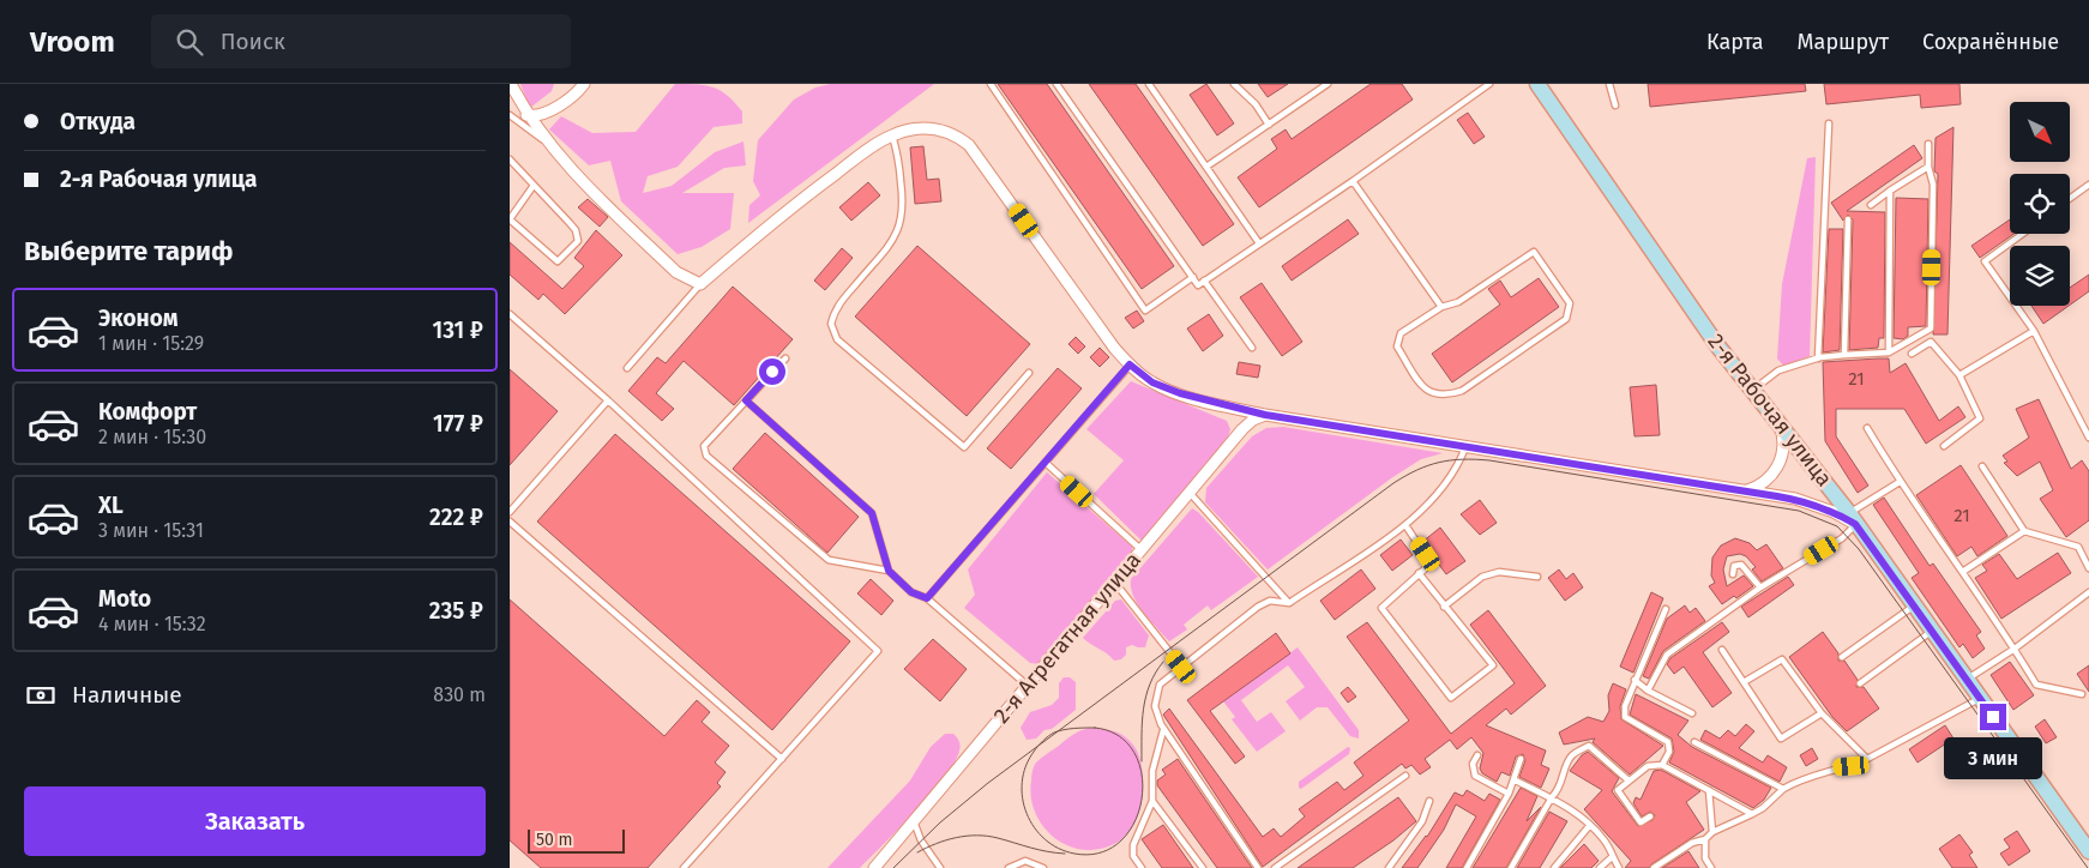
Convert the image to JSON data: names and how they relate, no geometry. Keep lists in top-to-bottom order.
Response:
{
  "streets": {
    "main road": ["2-я Рабочая улица"],
    "street": ["2-я Агрегатная улица"]
  },
  "house_numbers": ["21", "21"],
  "scale_bar": "50 m",
  "north": "bottom right",
  "page": {
    "header": "Vroom",
    "search": "Поиск",
    "nav": ["Карта", "Маршрут", "Сохранённые"],
    "banner": ["Откуда", "2-я Рабочая улица"],
    "heading": "Выберите тариф",
    "list": [
      {
        "name": "Эконом",
        "note": "1 мин · 15:29",
        "value": "131 ₽"
      },
      {
        "name": "Комфорт",
        "note": "2 мин · 15:30",
        "value": "177 ₽"
      },
      {
        "name": "XL",
        "note": "3 мин · 15:31",
        "value": "222 ₽"
      },
      {
        "name": "Moto",
        "note": "4 мин · 15:32",
        "value": "235 ₽"
      }
    ],
    "pay": ["Наличные", "830 m"],
    "bubble": "3 мин",
    "buttons": "Заказать",
    "scale": "50 m"
  }
}
